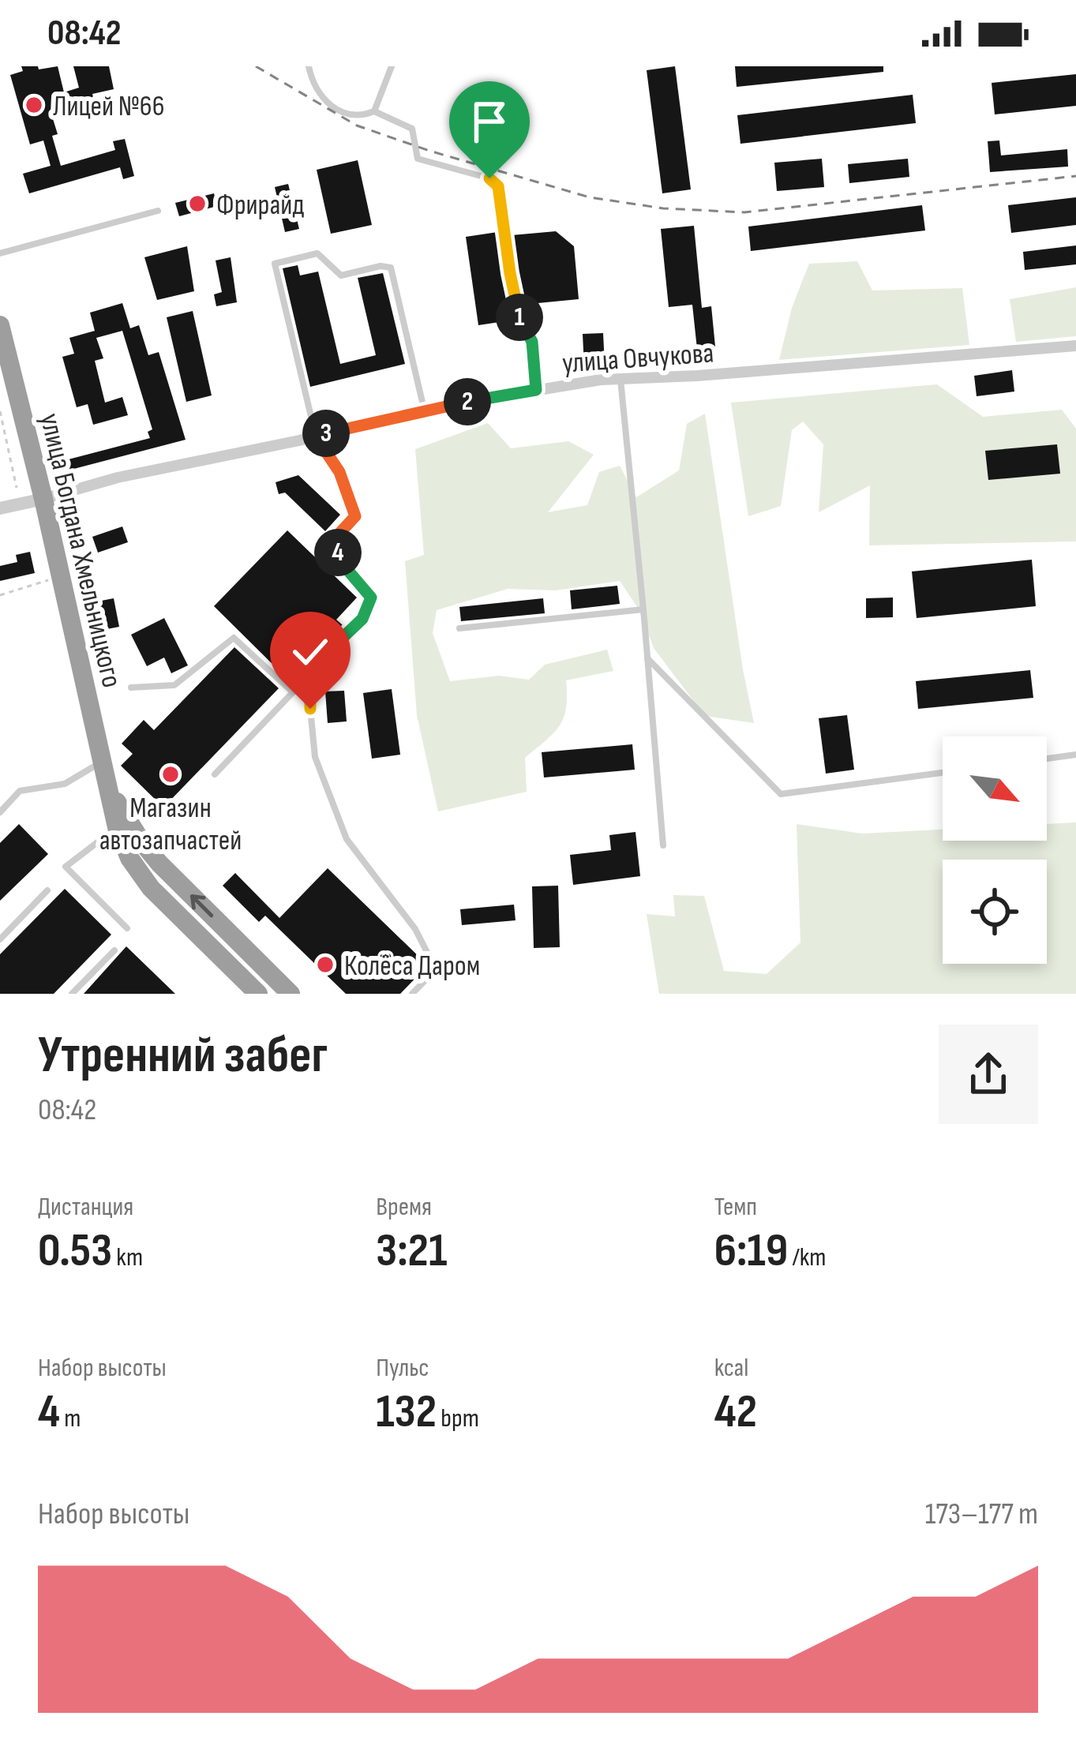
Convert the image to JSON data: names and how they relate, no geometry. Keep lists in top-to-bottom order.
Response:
{
  "streets": {
    "highway": ["улица Богдана Хмельницкого"],
    "street": ["улица Овчукова"]
  },
  "crossings": [
    ["улица Овчукова", "улица Богдана Хмельницкого"]
  ],
  "places": [
    "Лицей №66",
    "Фрирайд",
    "Магазин автозапчастей",
    "Колёса Даром"
  ],
  "north": "bottom right",
  "page": {
    "status": "08:42",
    "pins": [
      "1",
      "2",
      "3",
      "4"
    ],
    "heading": ["Утренний забег", "08:42"],
    "stats": [
      ["Дистанция", "0.53 km"],
      ["Время", "3:21"],
      ["Темп", "6:19 /km"],
      ["Набор высоты", "4 m"],
      ["Пульс", "132 bpm"],
      ["kcal", "42"]
    ],
    "chart": ["Набор высоты", "173–177 m"]
  }
}
